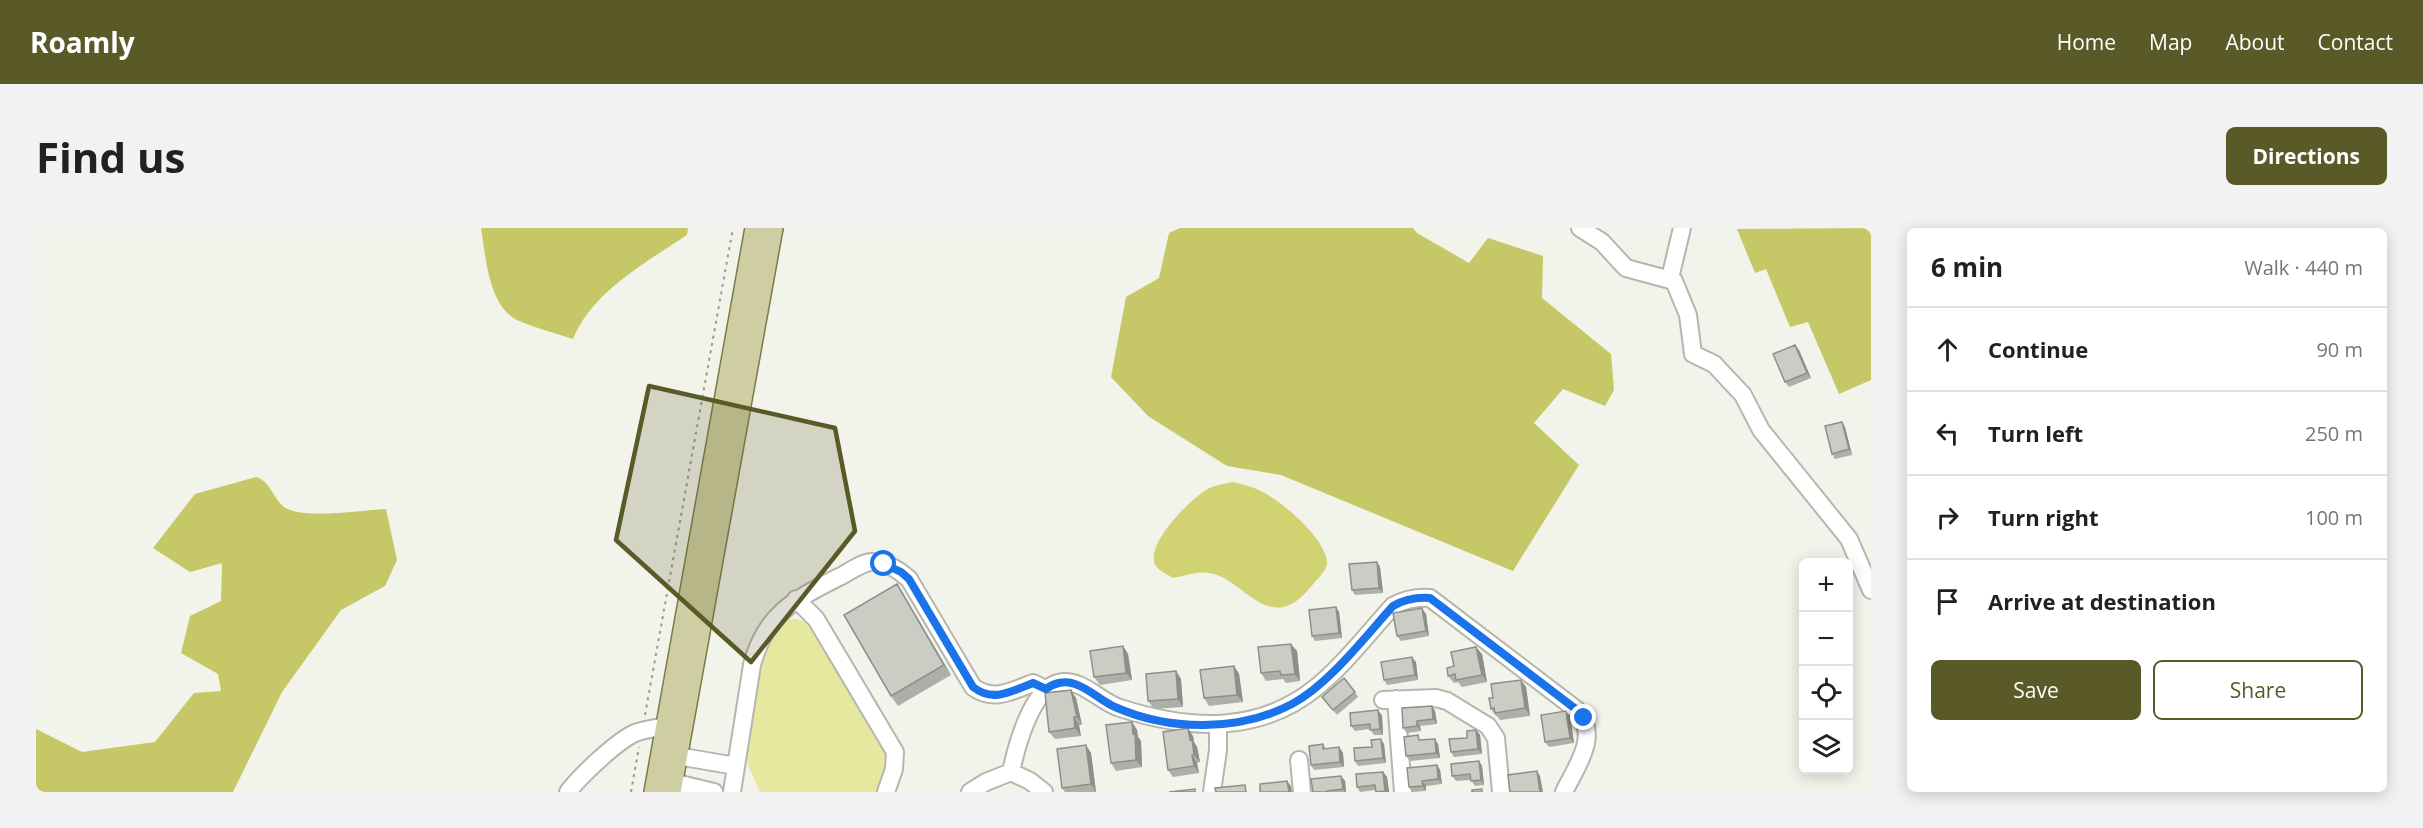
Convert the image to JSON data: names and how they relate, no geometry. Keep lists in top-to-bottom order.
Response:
{
  "page": {
    "header": "Roamly",
    "nav": [
      "Home",
      "Map",
      "About",
      "Contact"
    ],
    "buttons": [
      "Directions",
      ["Save", "Share"]
    ],
    "title": "Find us",
    "heading": ["6 min", "Walk · 440 m"],
    "list": [
      ["Continue", "90 m"],
      ["Turn left", "250 m"],
      ["Turn right", "100 m"],
      "Arrive at destination"
    ],
    "map_buttons": ["+", "−"]
  }
}
